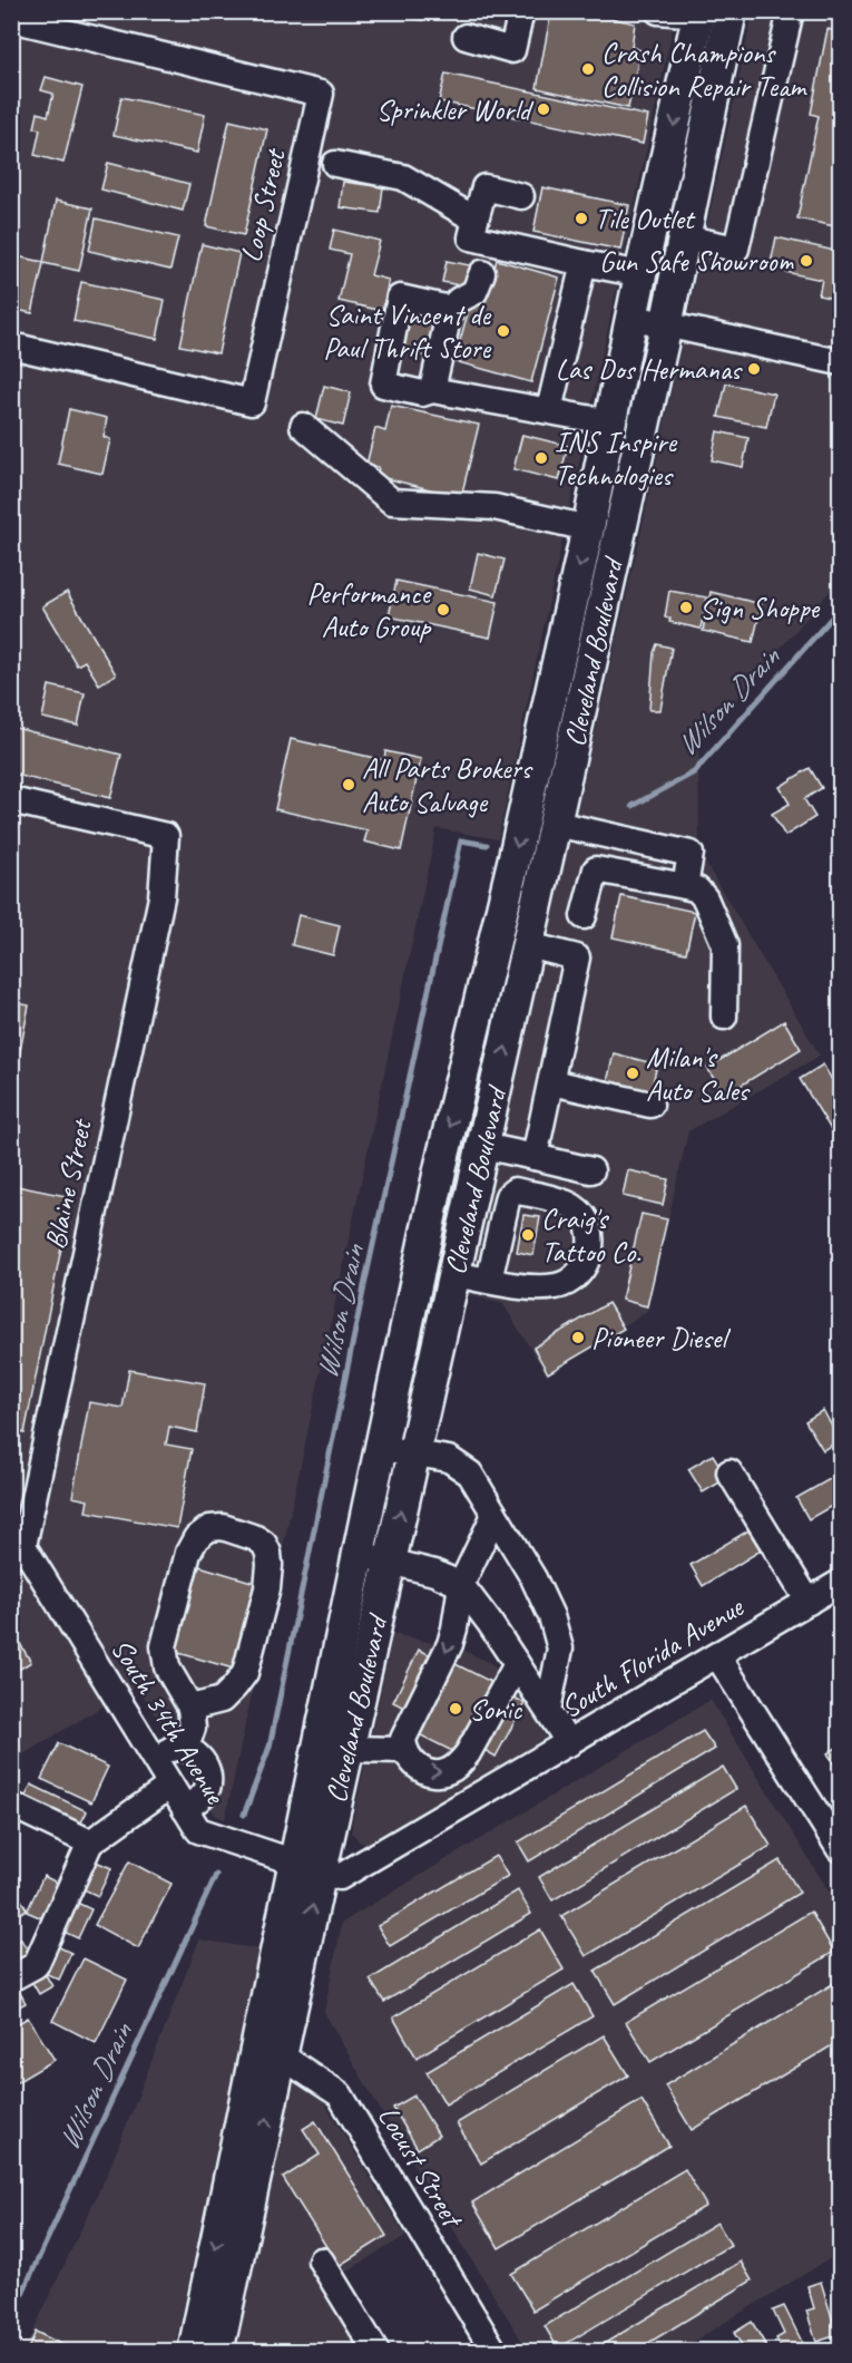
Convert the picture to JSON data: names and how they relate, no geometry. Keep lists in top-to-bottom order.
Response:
{
  "streets": {
    "main road": ["Cleveland Boulevard"],
    "street": [
      "Loop Street",
      "Blaine Street",
      "South Florida Avenue",
      "South 34th Avenue",
      "Locust Street"
    ]
  },
  "crossings": [
    ["Cleveland Boulevard", "South Florida Avenue"],
    ["Cleveland Boulevard", "South 34th Avenue"],
    ["Cleveland Boulevard", "Locust Street"],
    ["Blaine Street", "South 34th Avenue"],
    ["South Florida Avenue", "South 34th Avenue"]
  ],
  "water": ["Wilson Drain"],
  "places": [
    "Crash Champions Collision Repair Team",
    "Sprinkler World",
    "Tile Outlet",
    "Gun Safe Showroom",
    "Saint Vincent de Paul Thrift Store",
    "Las Dos Hermanas",
    "INS Inspire Technologies",
    "Sign Shoppe",
    "Performance Auto Group",
    "All Parts Brokers Auto Salvage",
    "Milan's Auto Sales",
    "Craig's Tattoo Co.",
    "Pioneer Diesel",
    "Sonic"
  ]
}
